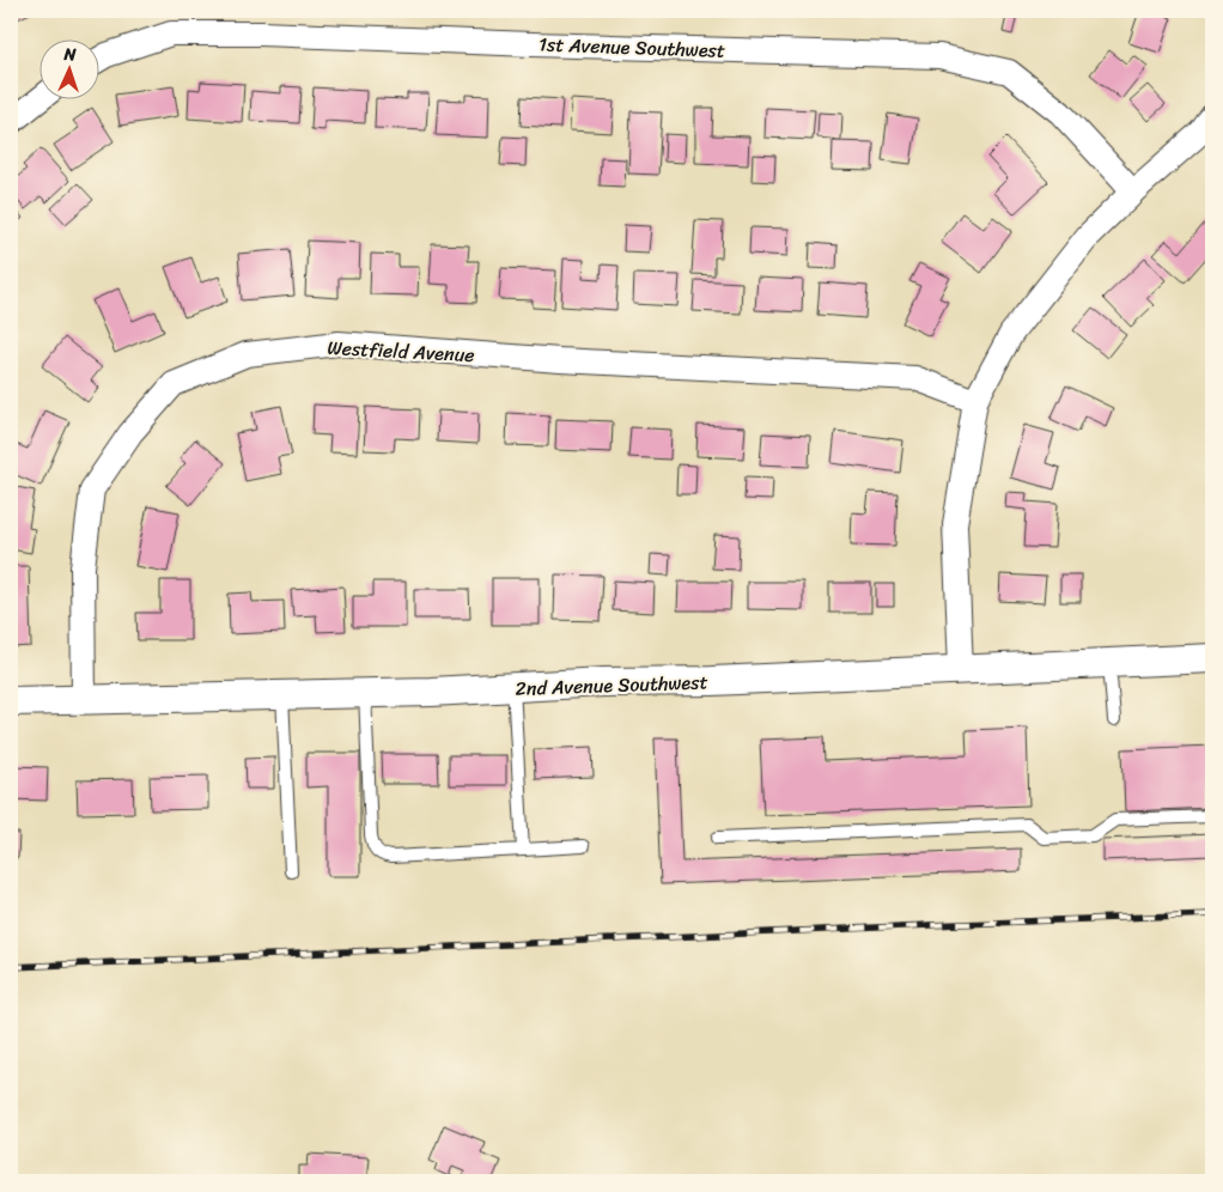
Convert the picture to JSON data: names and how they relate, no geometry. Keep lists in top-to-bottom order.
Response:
{
  "streets": {
    "street": ["1st Avenue Southwest", "Westfield Avenue", "2nd Avenue Southwest"]
  },
  "crossings": [
    ["Westfield Avenue", "2nd Avenue Southwest"]
  ],
  "north": "top"
}
